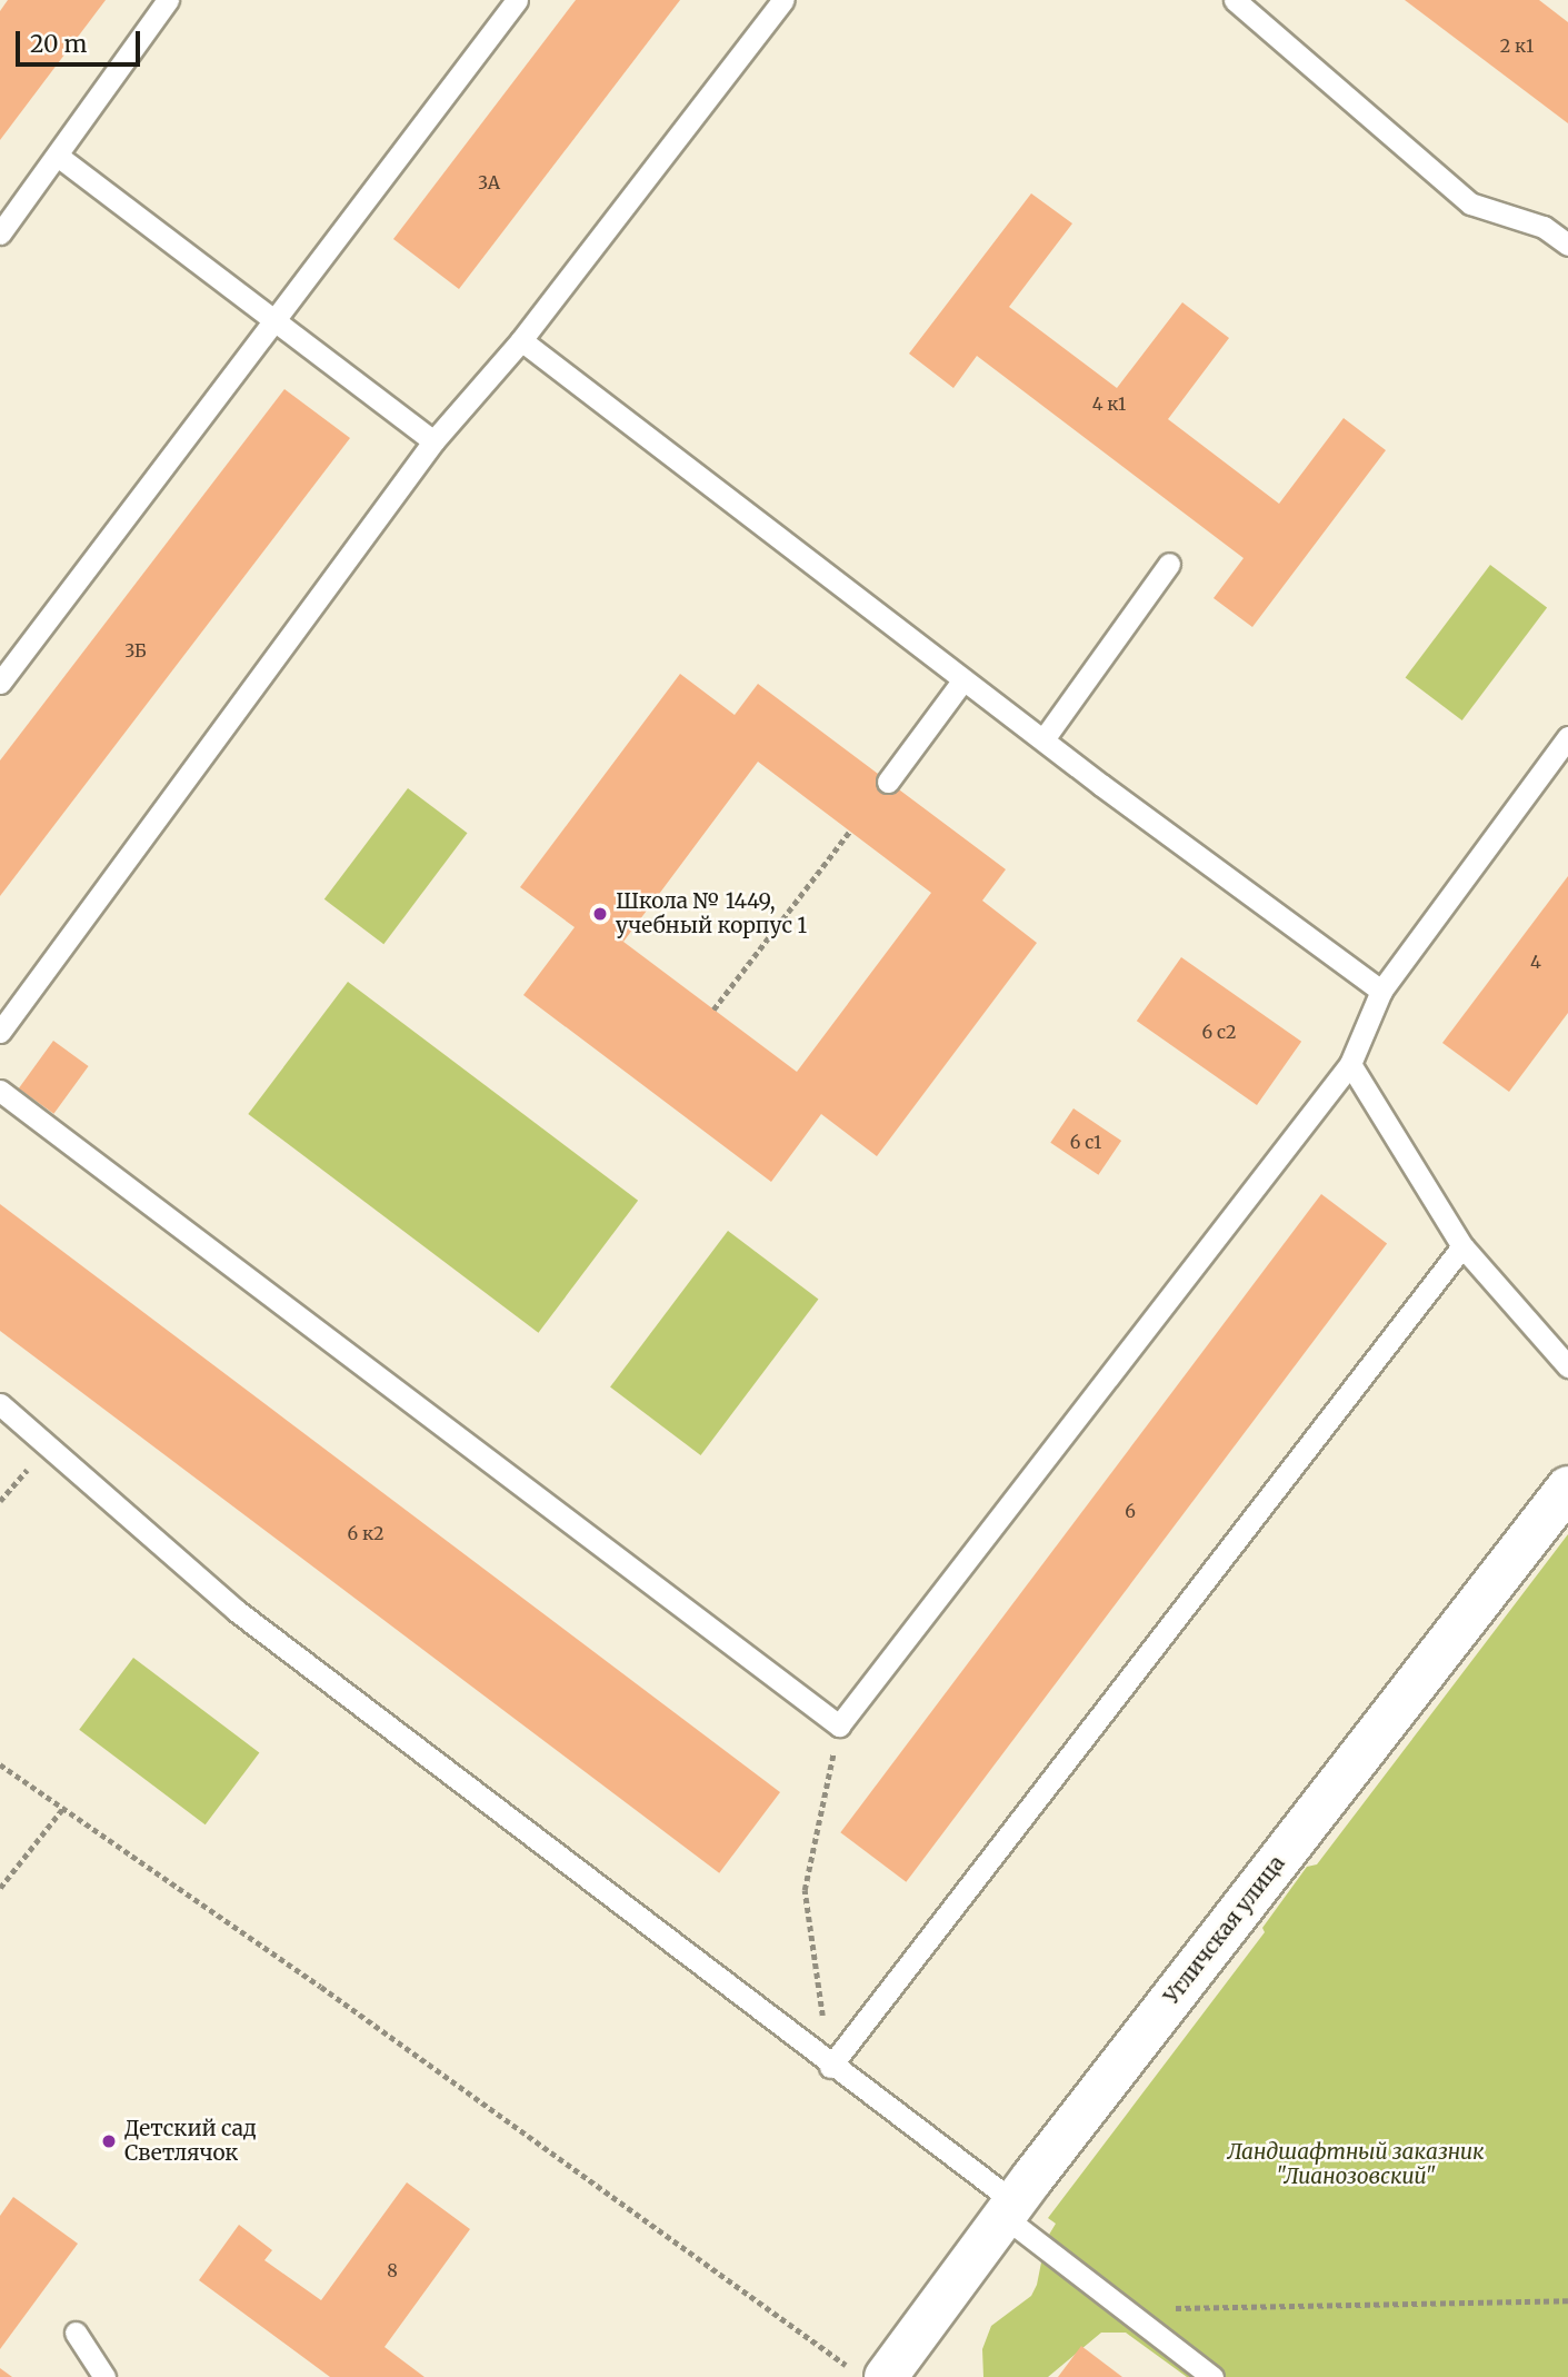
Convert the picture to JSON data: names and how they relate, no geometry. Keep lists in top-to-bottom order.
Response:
{
  "streets": {
    "street": ["Угличская улица"]
  },
  "parks": ["Ландшафтный заказник \"Лианозовский\""],
  "places": ["Школа № 1449, учебный корпус 1", "Детский сад Светлячок"],
  "house_numbers": [
    "2 к1",
    "3А",
    "4 к1",
    "3Б",
    "4",
    "6 с2",
    "6 с1",
    "6",
    "6 к2",
    "8"
  ],
  "scale_bar": "20 m"
}
